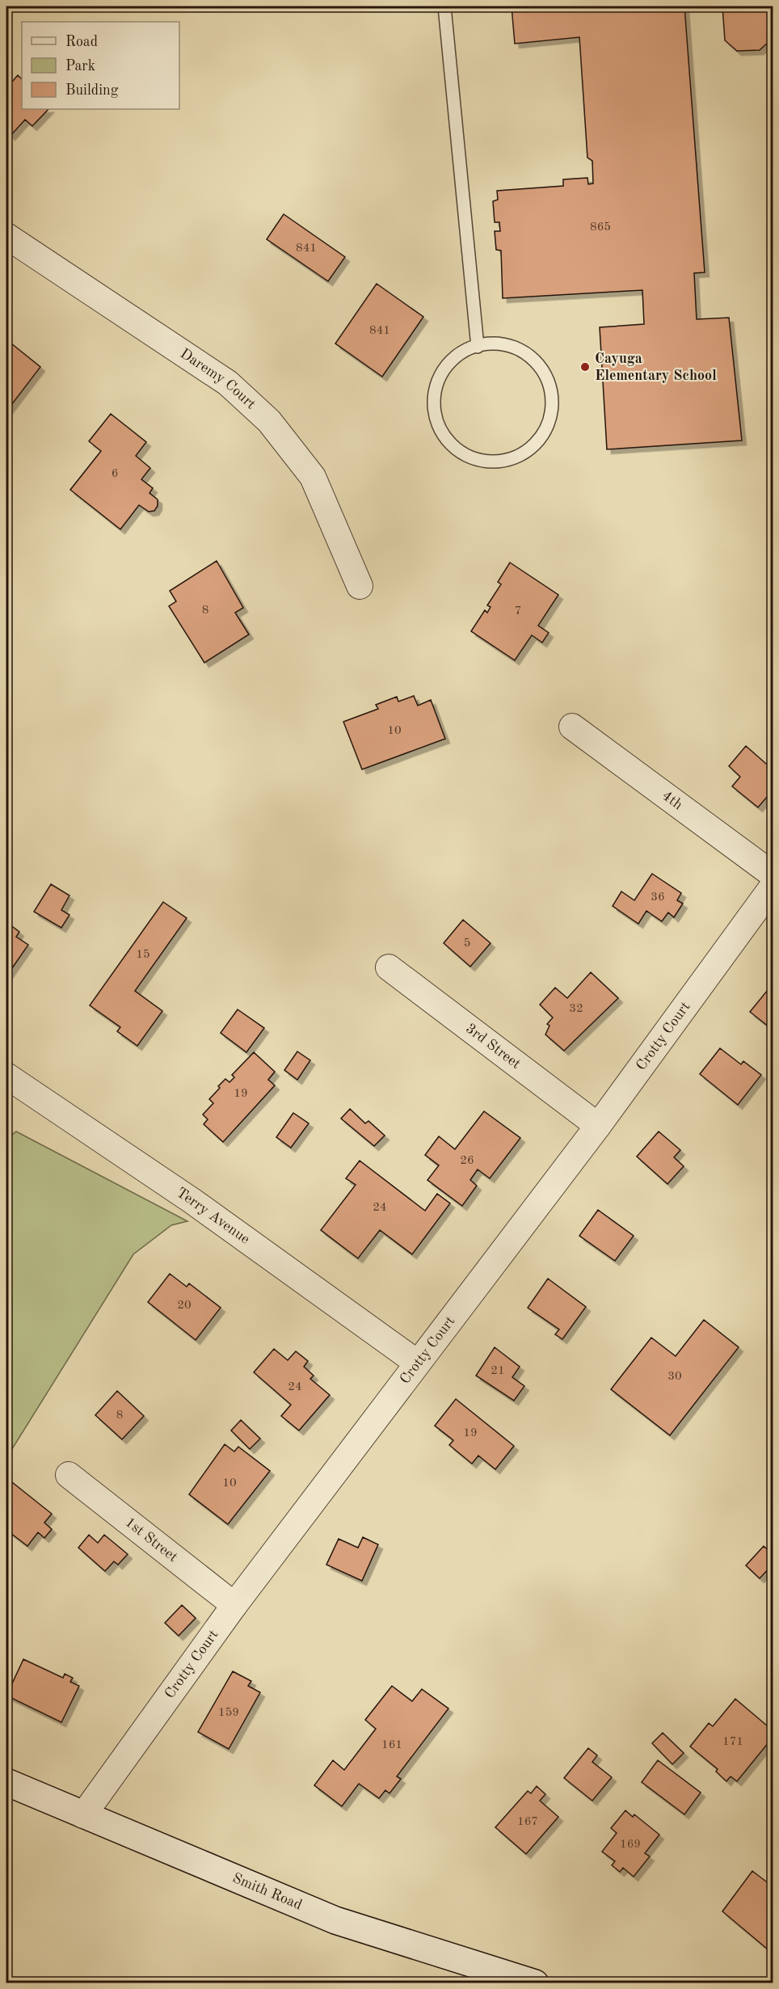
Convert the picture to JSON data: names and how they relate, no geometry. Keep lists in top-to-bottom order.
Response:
{
  "streets": {
    "street": [
      "Daremy Court",
      "4th",
      "Crotty Court",
      "3rd Street",
      "Terry Avenue",
      "1st Street",
      "Smith Road"
    ]
  },
  "crossings": [
    ["Crotty Court", "3rd Street"],
    ["Crotty Court", "Terry Avenue"],
    ["Crotty Court", "1st Street"],
    ["Crotty Court", "Smith Road"]
  ],
  "places": ["Cayuga Elementary School"],
  "house_numbers": [
    "865",
    "841",
    "841",
    "6",
    "8",
    "7",
    "10",
    "36",
    "5",
    "15",
    "32",
    "19",
    "26",
    "24",
    "20",
    "21",
    "30",
    "24",
    "8",
    "19",
    "10",
    "159",
    "171",
    "161",
    "167",
    "169"
  ],
  "legend": ["Road", "Park", "Building"]
}
